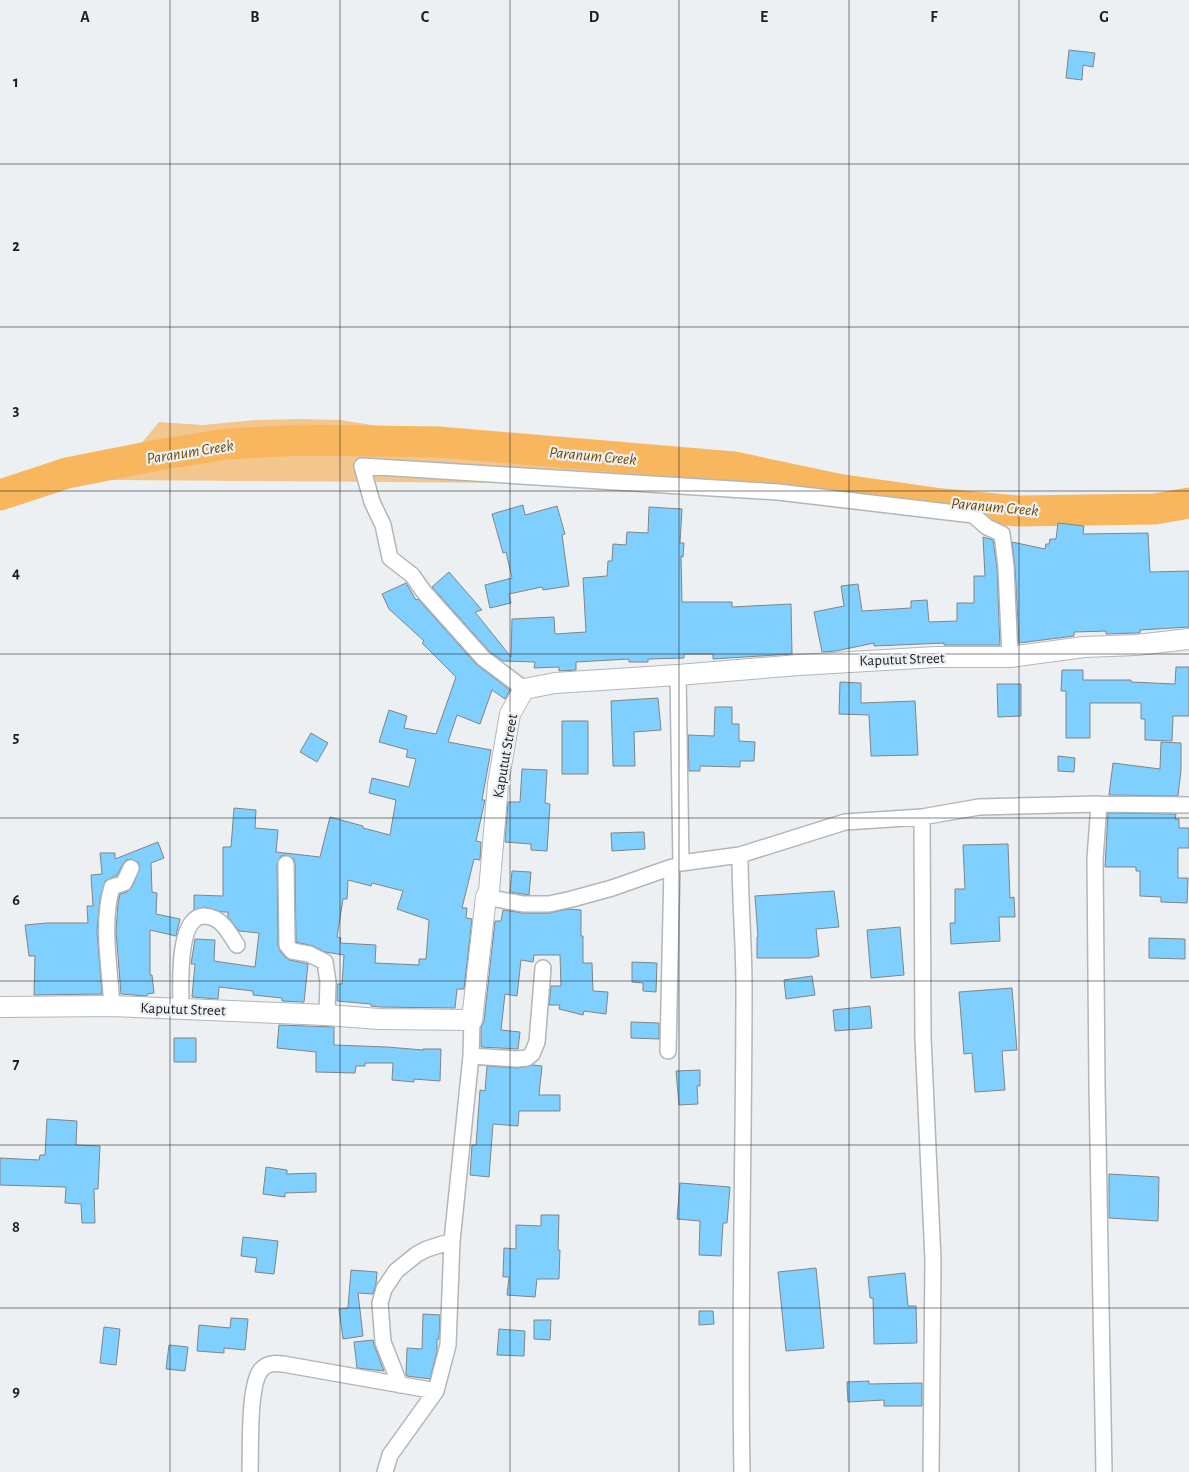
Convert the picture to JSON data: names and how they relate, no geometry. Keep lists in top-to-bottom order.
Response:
{
  "streets": {
    "street": ["Kaputut Street"]
  },
  "water": ["Paranum Creek"],
  "grid": {
    "columns": [
      "A",
      "B",
      "C",
      "D",
      "E",
      "F",
      "G"
    ],
    "rows": [
      "1",
      "2",
      "3",
      "4",
      "5",
      "6",
      "7",
      "8",
      "9"
    ]
  }
}
